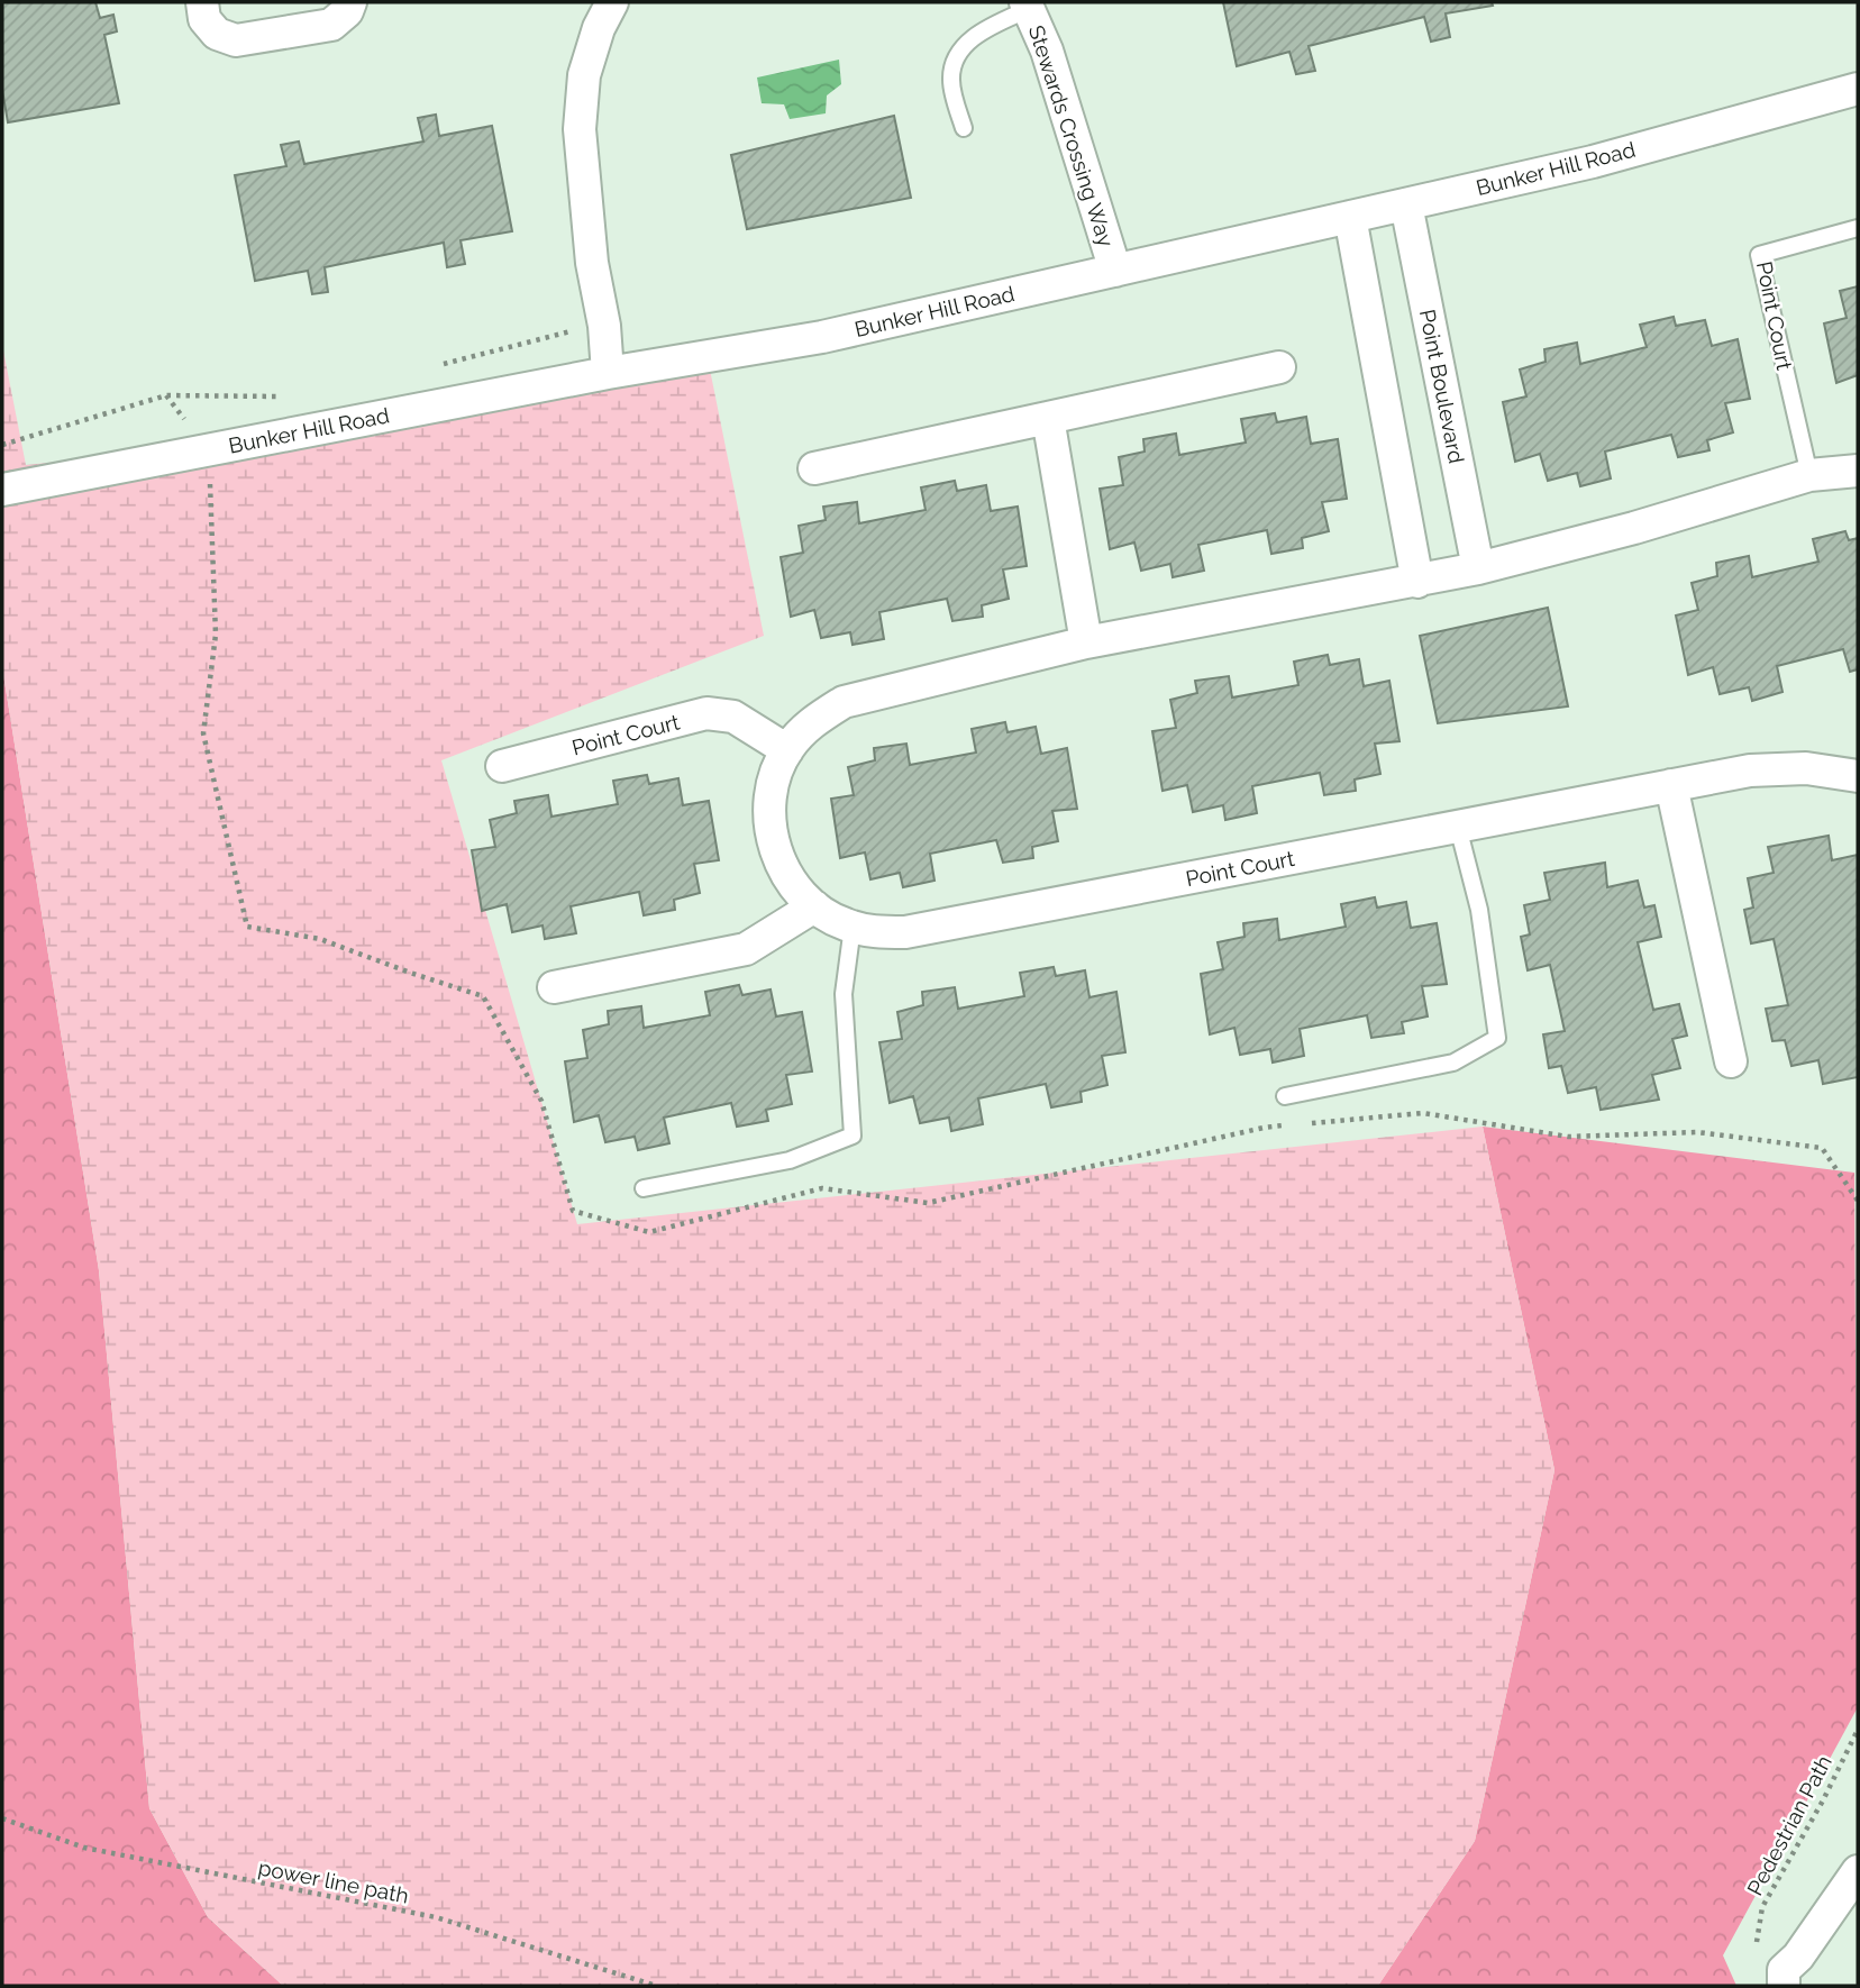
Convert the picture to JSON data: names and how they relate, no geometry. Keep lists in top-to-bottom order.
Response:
{
  "streets": {
    "street": [
      "Stewards Crossing Way",
      "Bunker Hill Road",
      "Point Court",
      "Point Boulevard"
    ],
    "path": ["Pedestrian Path", "power line path"]
  },
  "crossings": [
    ["Stewards Crossing Way", "Bunker Hill Road"],
    ["Bunker Hill Road", "Point Boulevard"],
    ["Point Court", "Point Boulevard"]
  ]
}
